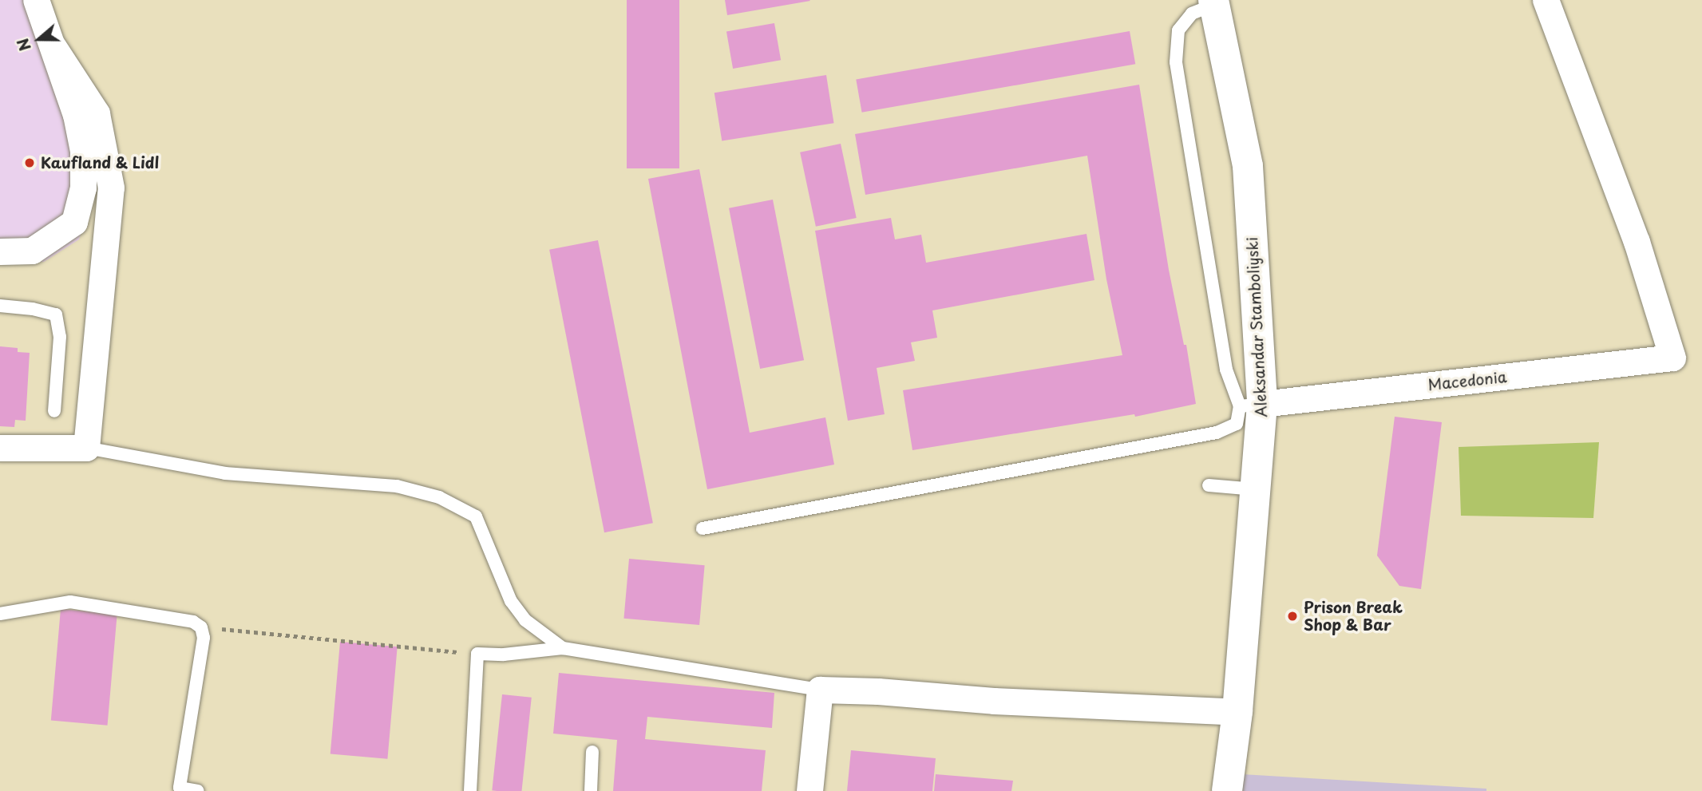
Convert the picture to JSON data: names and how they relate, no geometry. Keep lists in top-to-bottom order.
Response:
{
  "streets": {
    "street": ["Aleksandar Stamboliyski", "Macedonia"]
  },
  "crossings": [
    ["Aleksandar Stamboliyski", "Macedonia"]
  ],
  "places": ["Kaufland & Lidl", "Prison Break Shop & Bar"],
  "north": "left"
}
